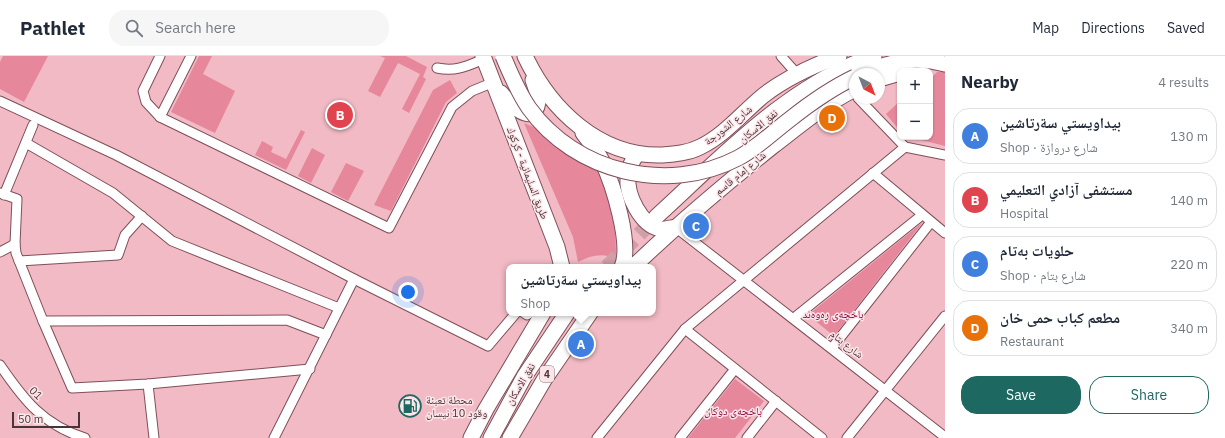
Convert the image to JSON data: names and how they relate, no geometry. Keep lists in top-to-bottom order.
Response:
{
  "streets": {
    "main road": [
      "شارع الشورجة",
      "نفق الاسكان",
      "طريق السليمانية - كركوك",
      "شارع إمام قاسم",
      "4"
    ],
    "street": ["شارع بتام", "01"]
  },
  "crossings": [
    ["شارع إمام قاسم", "شارع بتام"]
  ],
  "parks": ["باخچەی ڕەوەند", "باخچەی دوکان"],
  "places": {
    "fuel station": ["محطة تعبئة وقود 10 نيسان"]
  },
  "scale_bar": "50 m",
  "north": "bottom right",
  "page": {
    "header": "Pathlet",
    "search": "Search here",
    "nav": ["Map", "Directions", "Saved"],
    "heading": ["Nearby", "4 results"],
    "map_buttons": ["+", "−"],
    "pins": [
      "B",
      "D",
      "C",
      "A"
    ],
    "list": [
      {
        "mark": "A",
        "name": "بيداويستي سةرتاشين",
        "note": "Shop · شارع دروازة",
        "value": "130 m"
      },
      {
        "mark": "B",
        "name": "مستشفى آزادي التعليمي",
        "note": "Hospital",
        "value": "140 m"
      },
      {
        "mark": "C",
        "name": "حلویات بەتام",
        "note": "Shop · شارع بتام",
        "value": "220 m"
      },
      {
        "mark": "D",
        "name": "مطعم كباب حمى خان",
        "note": "Restaurant",
        "value": "340 m"
      }
    ],
    "popup": ["بيداويستي سةرتاشين", "Shop"],
    "buttons": ["Save", "Share"],
    "scale": "50 m"
  }
}
